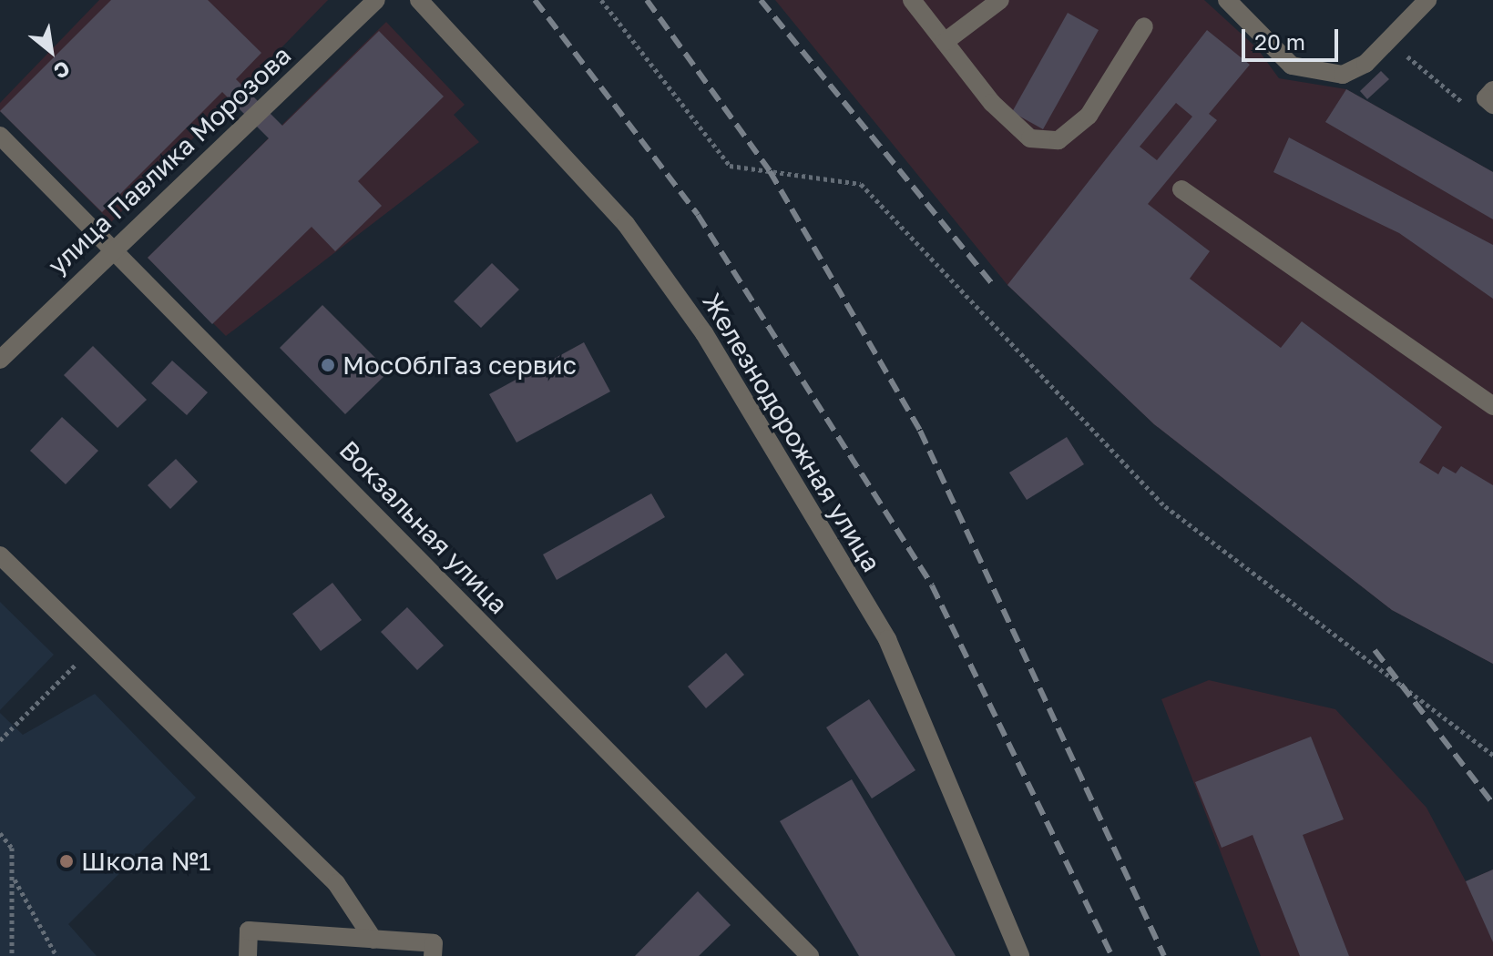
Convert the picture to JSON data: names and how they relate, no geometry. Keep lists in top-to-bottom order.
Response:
{
  "streets": {
    "street": ["улица Павлика Морозова", "Железнодорожная улица", "Вокзальная улица"]
  },
  "crossings": [
    ["улица Павлика Морозова", "Вокзальная улица"]
  ],
  "places": ["МосОблГаз сервис", "Школа №1"],
  "scale_bar": "20 m",
  "north": "bottom right"
}
